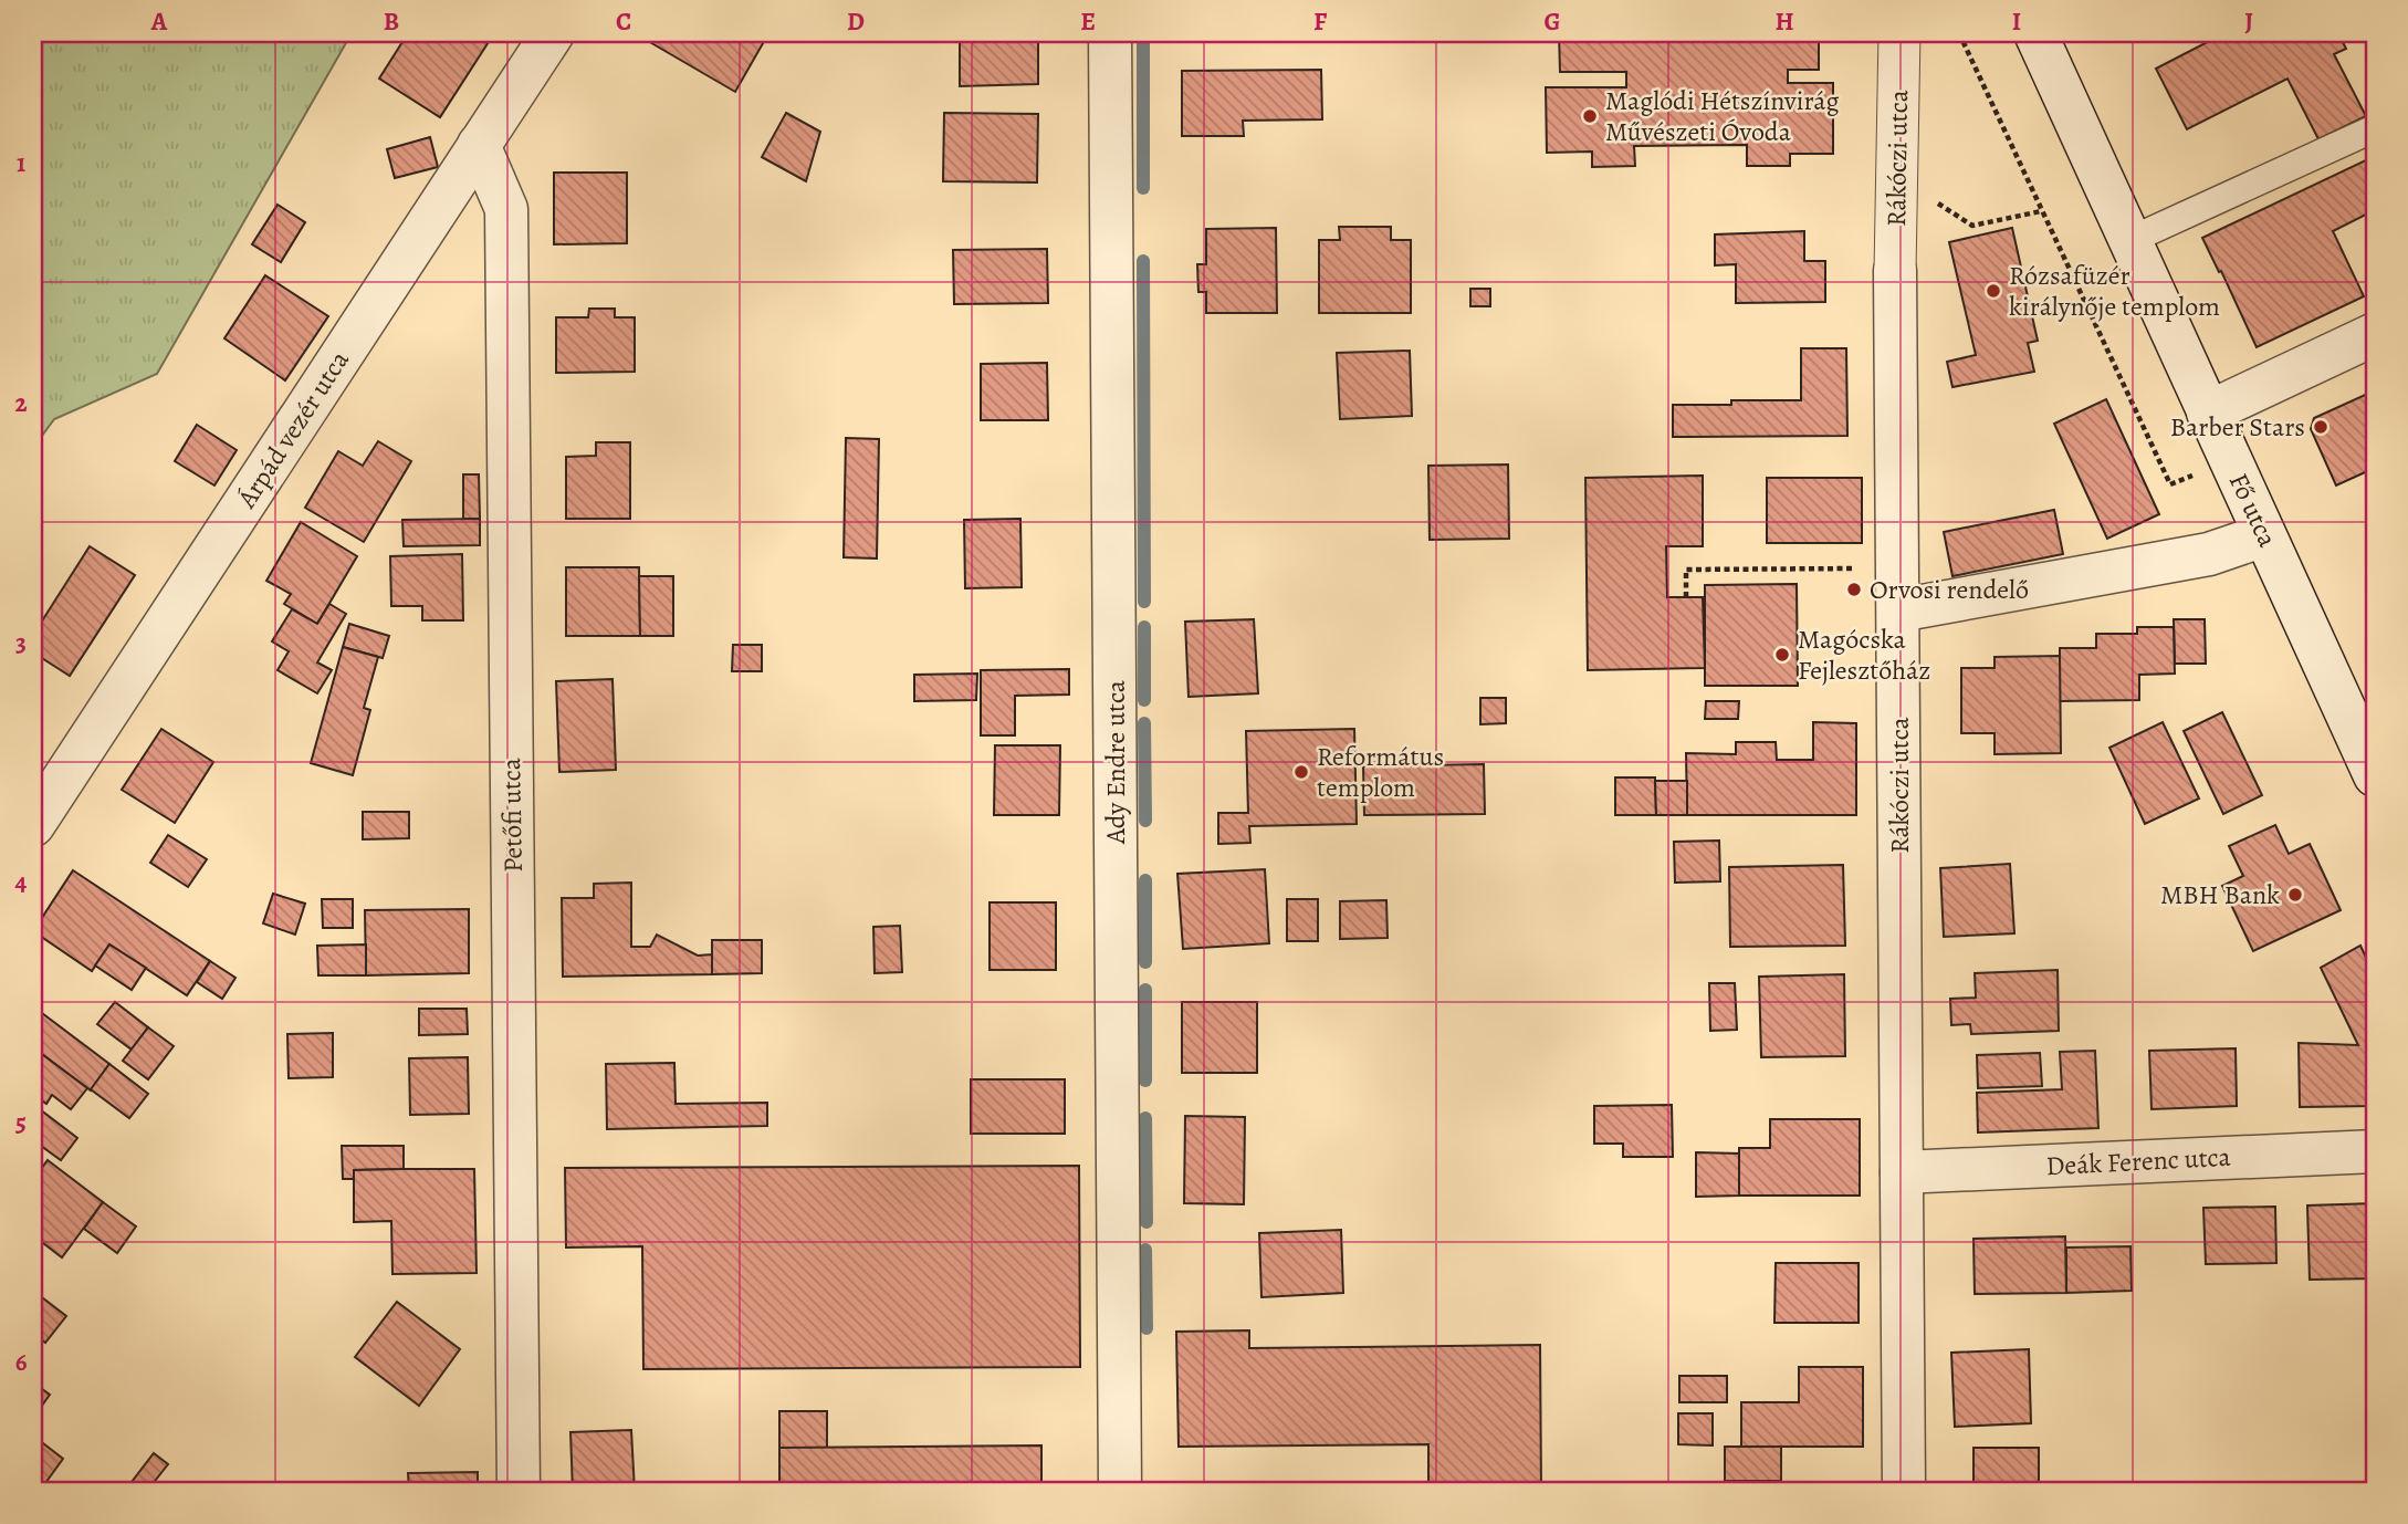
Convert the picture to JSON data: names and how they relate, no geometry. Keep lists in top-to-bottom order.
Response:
{
  "streets": {
    "street": [
      "Rákóczi utca",
      "Árpád vezér utca",
      "Fő utca",
      "Ady Endre utca",
      "Petőfi utca",
      "Deák Ferenc utca"
    ]
  },
  "crossings": [
    ["Rákóczi utca", "Deák Ferenc utca"],
    ["Árpád vezér utca", "Petőfi utca"]
  ],
  "places": [
    "Maglódi Hétszínvirág Művészeti Óvoda",
    "Rózsafüzér királynője templom",
    "Barber Stars",
    "Orvosi rendelő",
    "Magócska Fejlesztőház",
    "Református templom",
    "MBH Bank"
  ],
  "grid": {
    "columns": [
      "A",
      "B",
      "C",
      "D",
      "E",
      "F",
      "G",
      "H",
      "I",
      "J"
    ],
    "rows": [
      "1",
      "2",
      "3",
      "4",
      "5",
      "6"
    ]
  }
}
